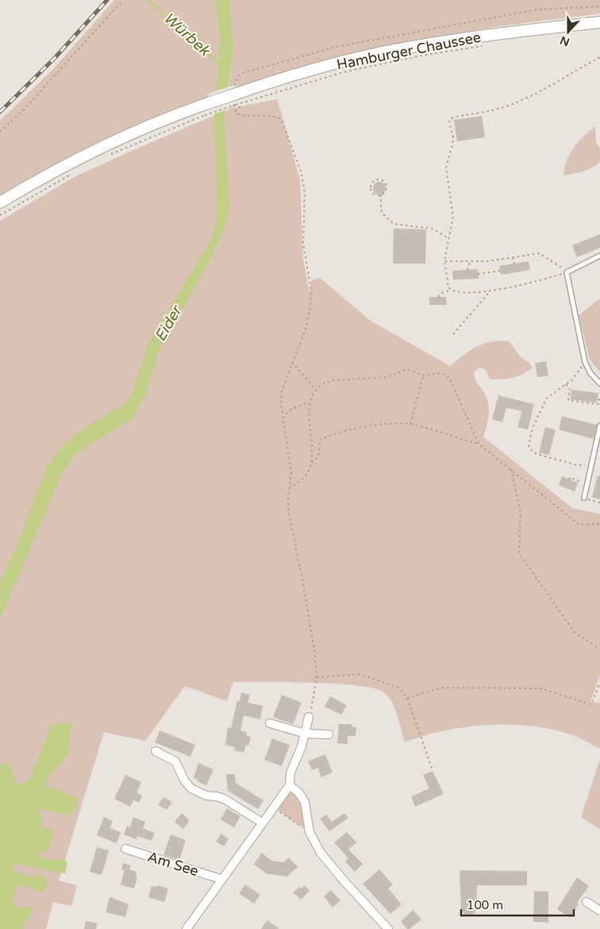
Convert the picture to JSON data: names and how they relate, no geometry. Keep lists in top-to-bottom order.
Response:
{
  "streets": {
    "main road": ["Hamburger Chaussee"],
    "street": ["Am See"]
  },
  "water": ["Würbek", "Eider"],
  "scale_bar": "100 m",
  "north": "bottom"
}
